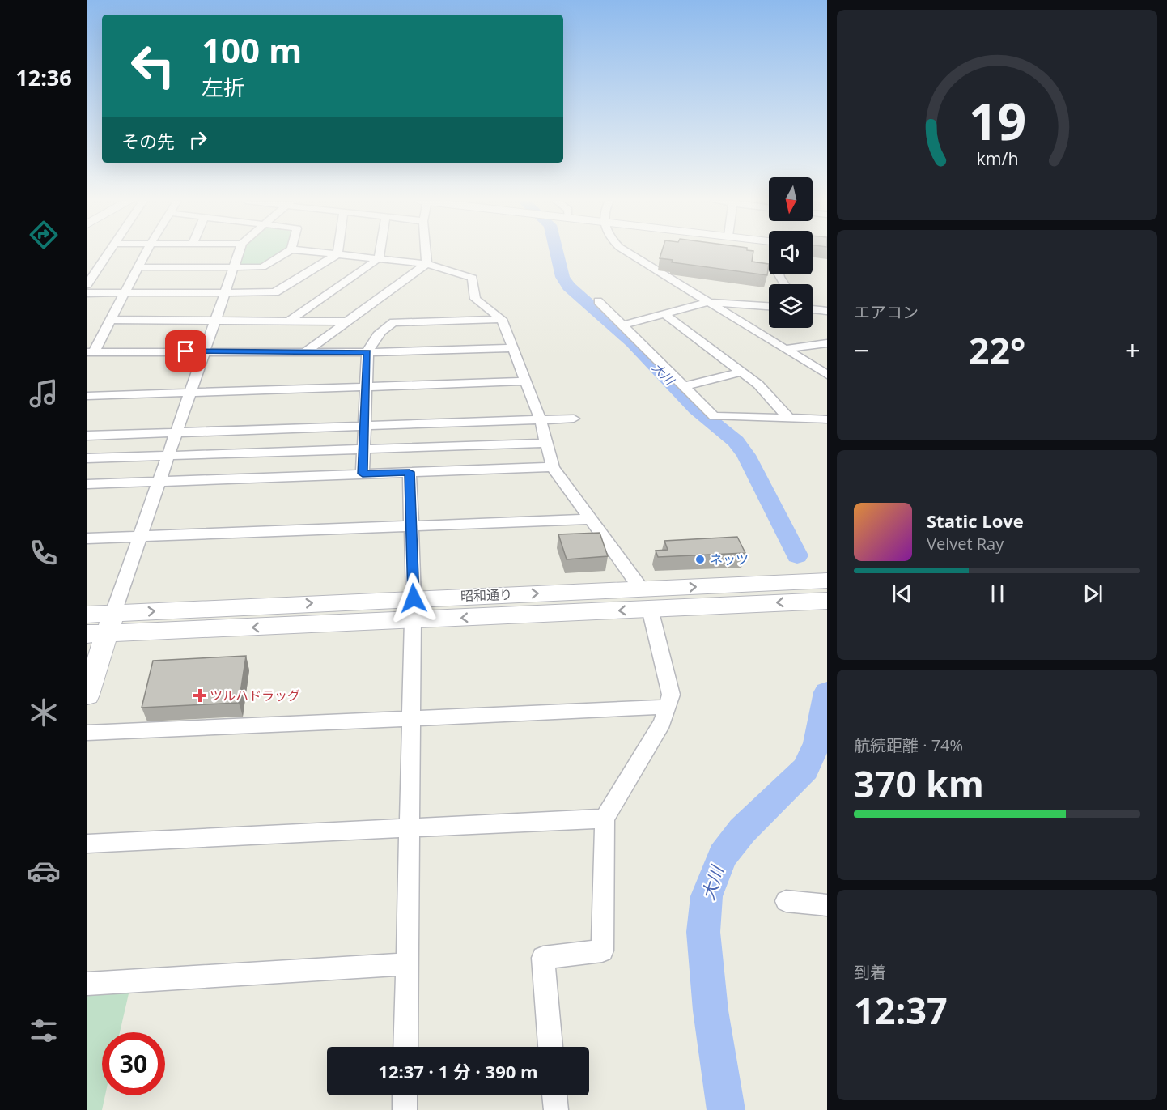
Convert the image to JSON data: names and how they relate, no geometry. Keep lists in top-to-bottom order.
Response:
{
  "streets": {
    "street": ["昭和通り"]
  },
  "water": ["大川"],
  "places": {
    "other": ["ネッツ"],
    "health": ["ツルハドラッグ"]
  },
  "north": "bottom",
  "page": {
    "tabs": "12:36",
    "turn": ["100 m", "左折"],
    "then": "その先",
    "tile": [
      "エアコン",
      ["航続距離 · 74%", "370 km"],
      ["到着", "12:37"]
    ],
    "heat": ["−", "22°", "+"],
    "song": ["Static Love", "Velvet Ray"],
    "limit": "30",
    "trip": "12:37 · 1 分 · 390 m",
    "gauge": ["19", "km/h"]
  }
}
